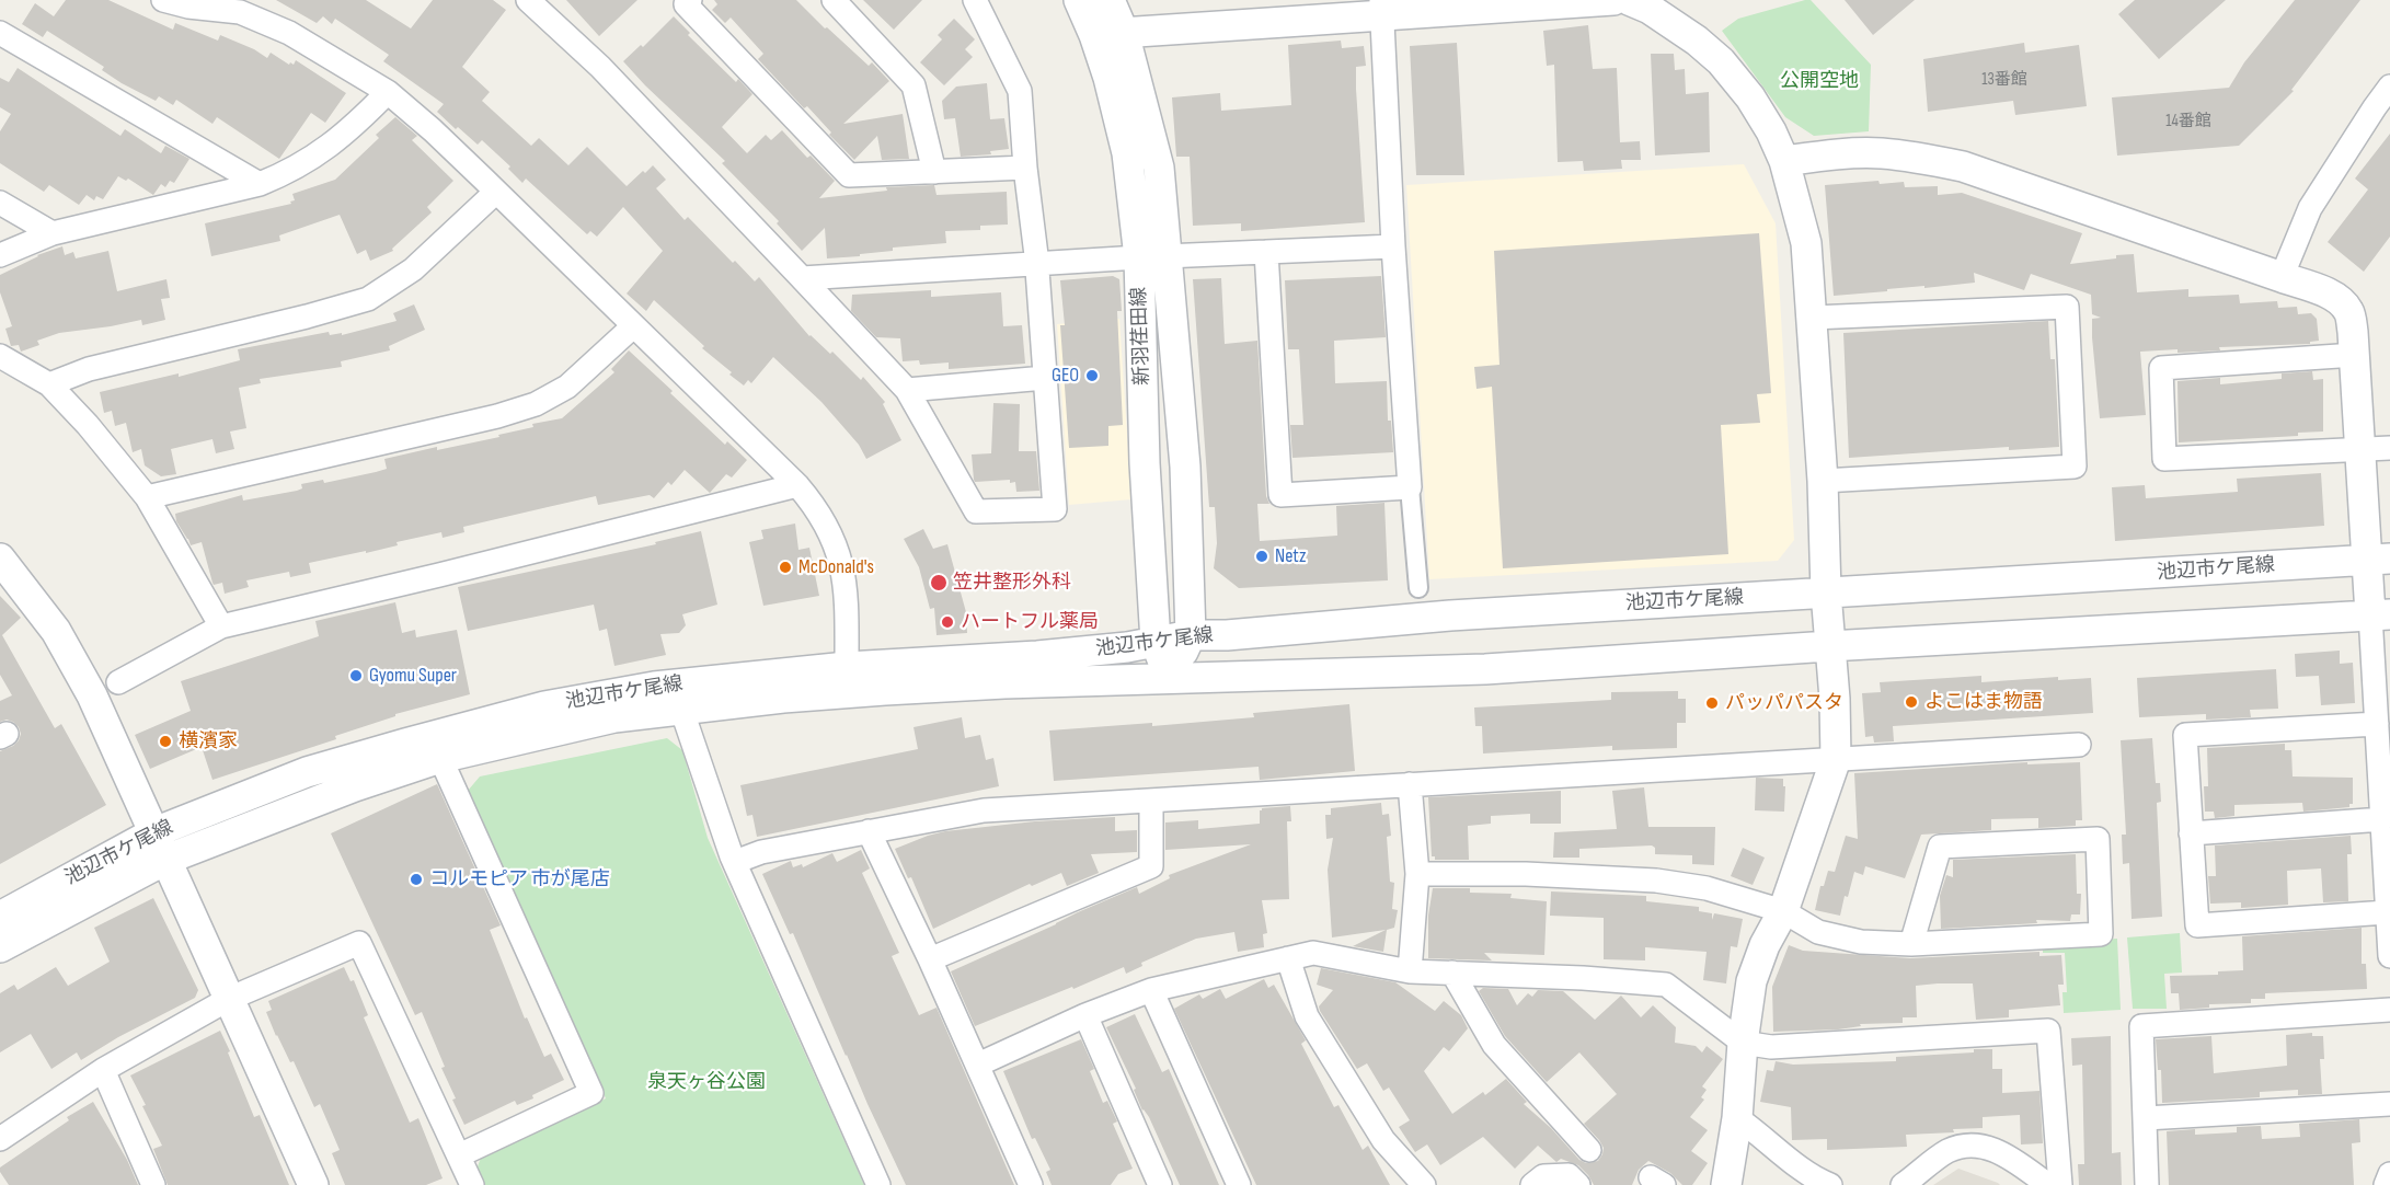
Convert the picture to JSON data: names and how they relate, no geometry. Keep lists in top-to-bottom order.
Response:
{
  "streets": {
    "street": ["新羽荏田線", "池辺市ケ尾線"]
  },
  "crossings": [
    ["新羽荏田線", "池辺市ケ尾線"]
  ],
  "parks": ["公開空地", "泉天ヶ谷公園"],
  "places": [
    "GEO",
    "Netz",
    "McDonald's",
    "笠井整形外科",
    "ハートフル薬局",
    "Gyomu Super",
    "よこはま物語",
    "パッパパスタ",
    "横濱家",
    "コルモピア 市が尾店"
  ],
  "house_numbers": ["13番館", "14番館"]
}
